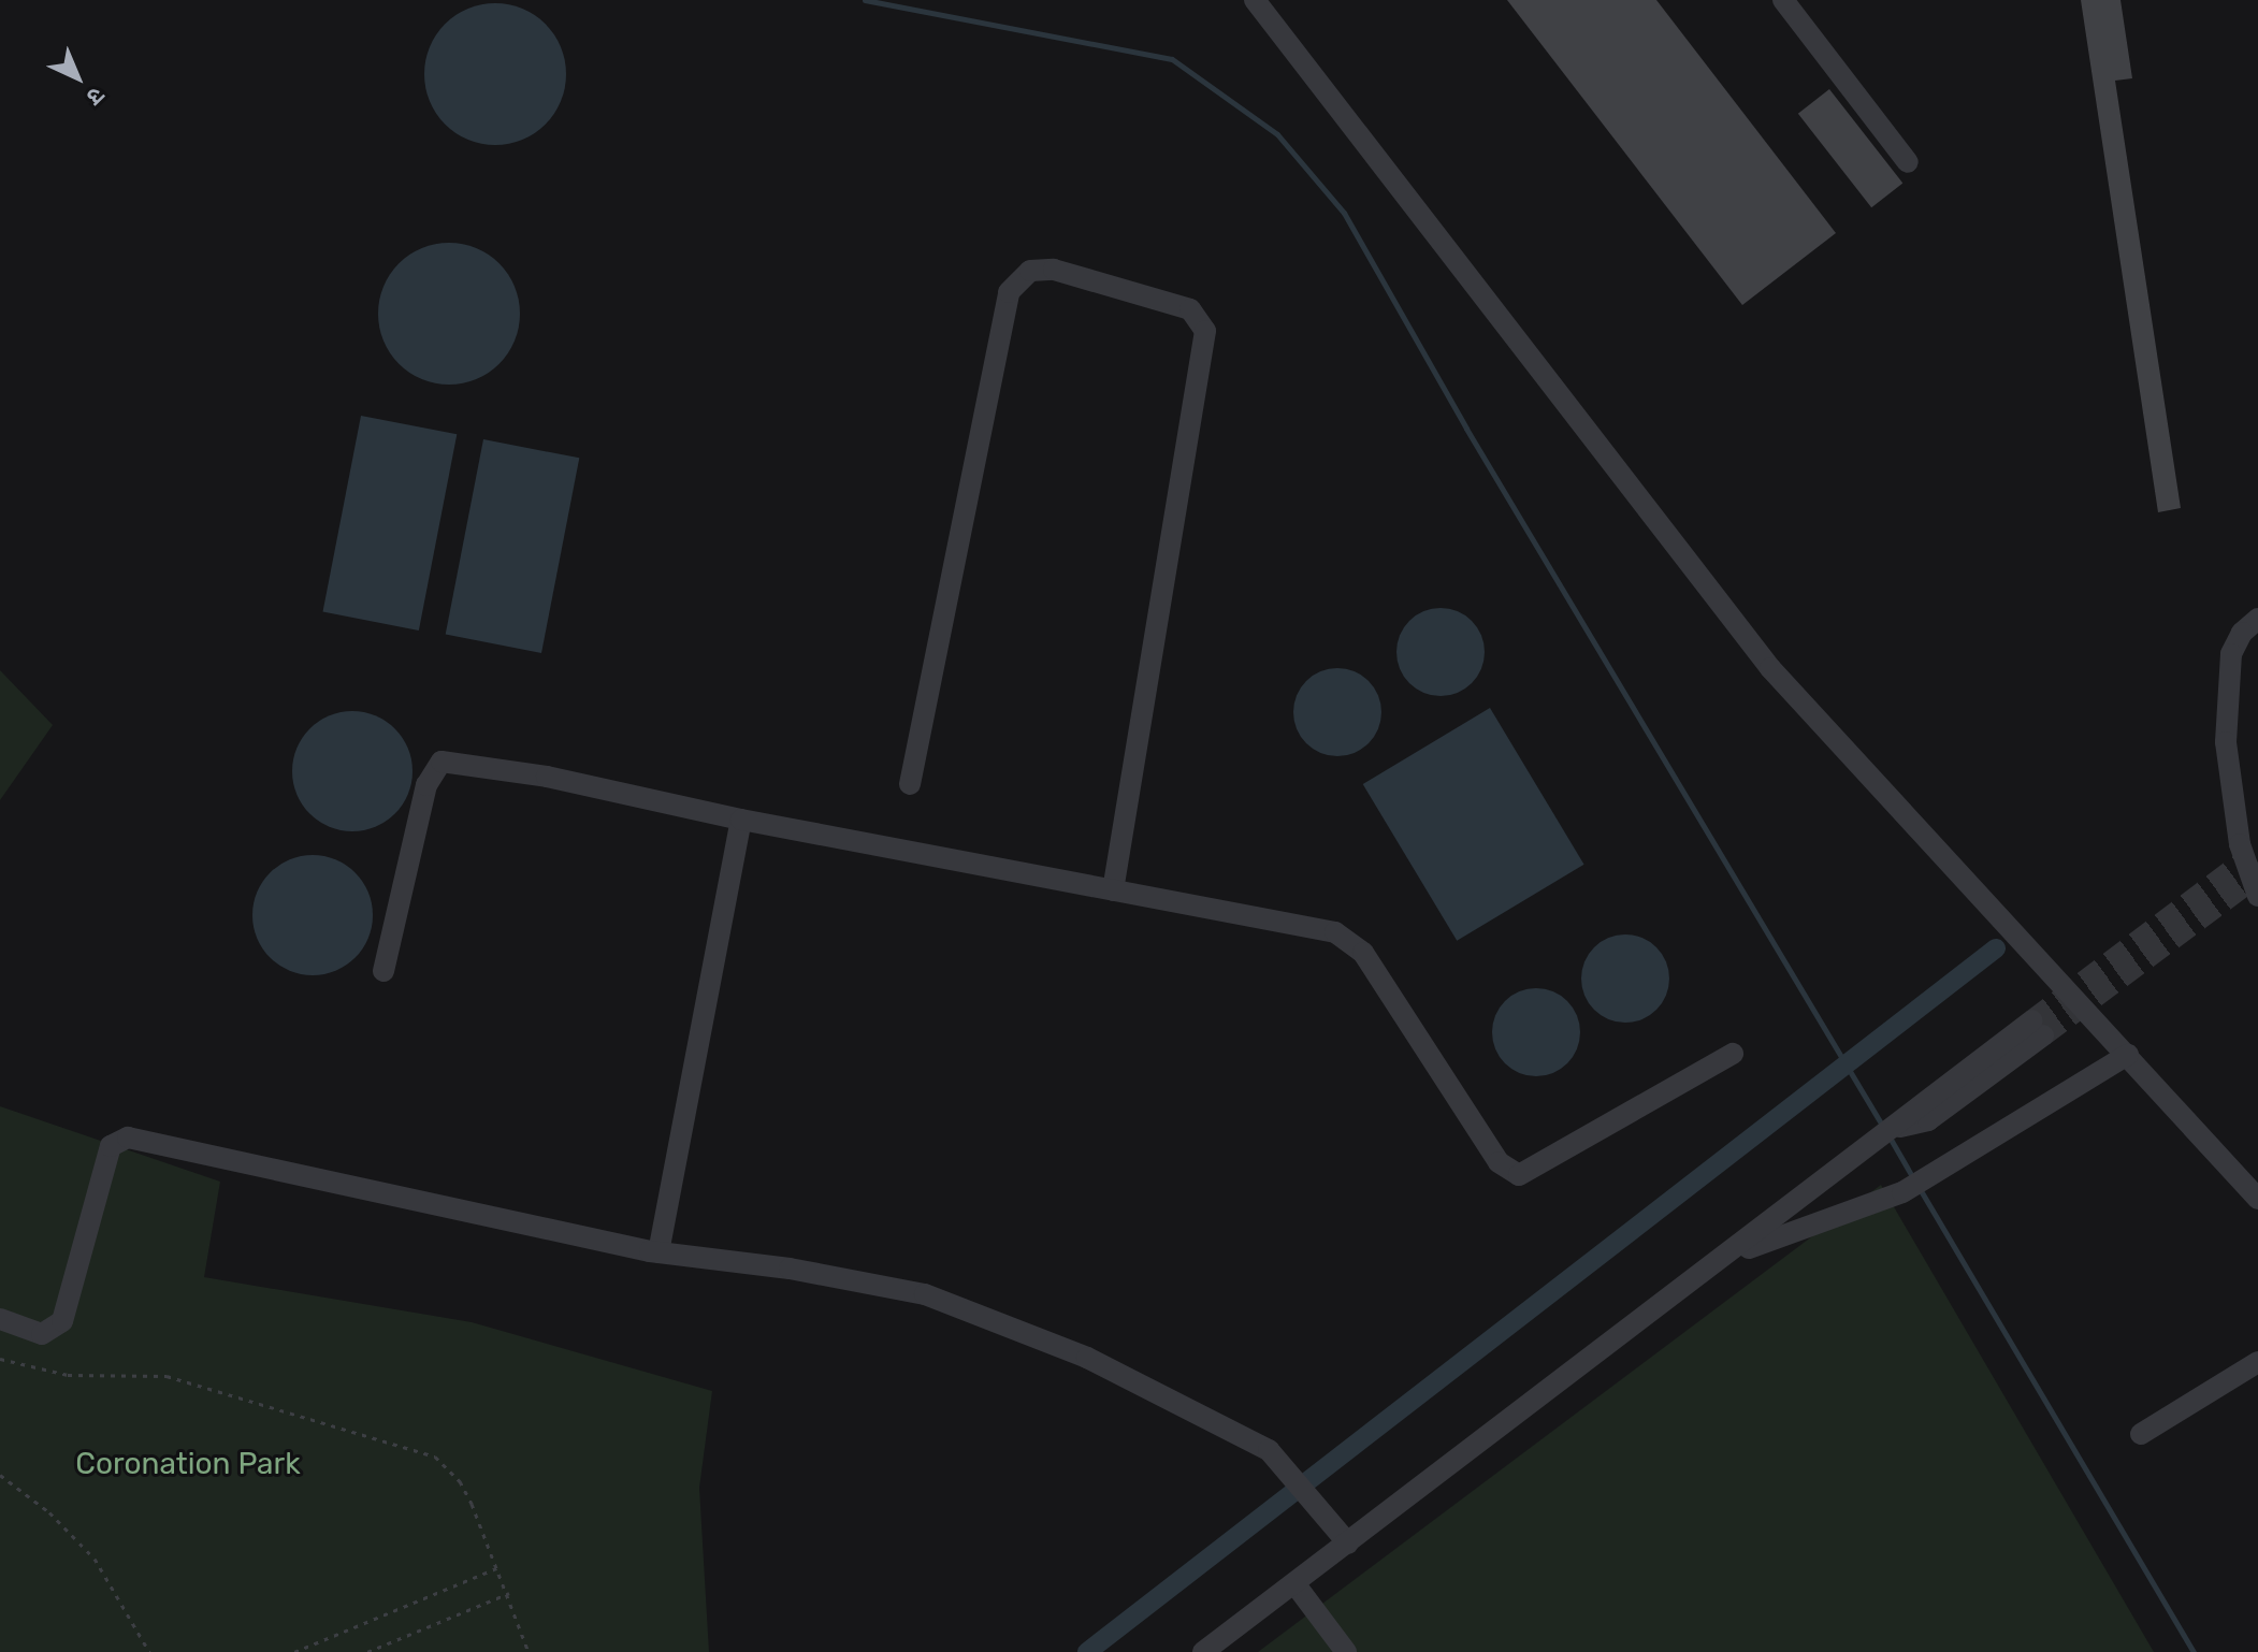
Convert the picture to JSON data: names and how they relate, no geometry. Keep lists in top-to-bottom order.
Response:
{
  "parks": ["Coronation Park"],
  "north": "bottom right"
}
